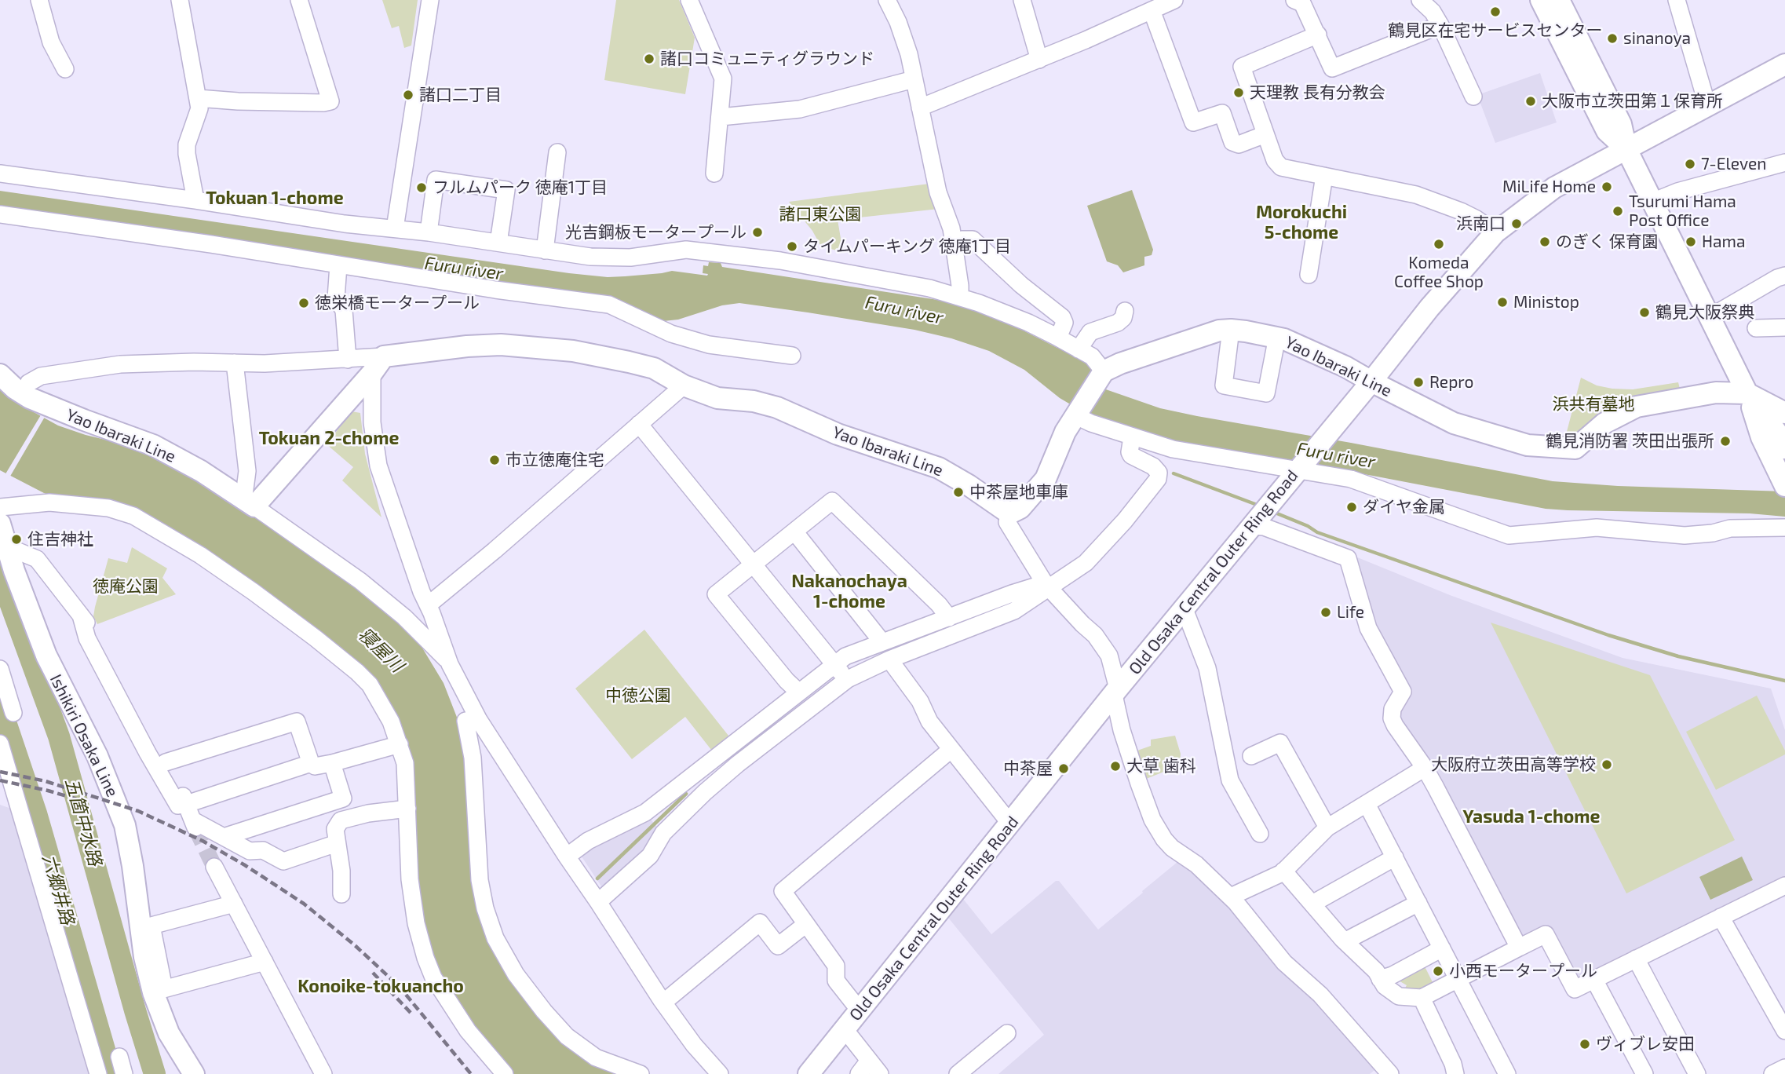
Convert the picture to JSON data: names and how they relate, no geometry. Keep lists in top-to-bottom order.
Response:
{
  "streets": {
    "main road": ["Yao Ibaraki Line", "Old Osaka Central Outer Ring Road", "Ishikiri Osaka Line"]
  },
  "crossings": [
    ["Yao Ibaraki Line", "Old Osaka Central Outer Ring Road"]
  ],
  "districts": [
    "Tokuan 1-chome",
    "Morokuchi 5-chome",
    "Tokuan 2-chome",
    "Nakanochaya 1-chome",
    "Yasuda 1-chome",
    "Konoike-tokuancho"
  ],
  "water": [
    "Furu river",
    "寝屋川",
    "五箇中水路",
    "六郷井路"
  ],
  "parks": [
    "諸口東公園",
    "浜共有墓地",
    "徳庵公園",
    "中徳公園"
  ],
  "places": [
    "鶴見区在宅サービスセンター",
    "sinanoya",
    "諸口コミュニティグラウンド",
    "天理教 長有分教会",
    "諸口二丁目",
    "大阪市立茨田第１保育所",
    "7-Eleven",
    "MiLife Home",
    "フルムパーク 徳庵1丁目",
    "Tsurumi Hama Post Office",
    "浜南口",
    "光吉鋼板モータープール",
    "のぎく 保育園",
    "Hama",
    "Komeda Coffee Shop",
    "タイムパーキング 徳庵1丁目",
    "Ministop",
    "徳栄橋モータープール",
    "鶴見大阪祭典",
    "Repro",
    "鶴見消防署 茨田出張所",
    "市立徳庵住宅",
    "中茶屋地車庫",
    "ダイヤ金属",
    "住吉神社",
    "Life",
    "大阪府立茨田高等学校",
    "大草 歯科",
    "中茶屋",
    "小西モータープール",
    "ヴィブレ安田"
  ]
}
